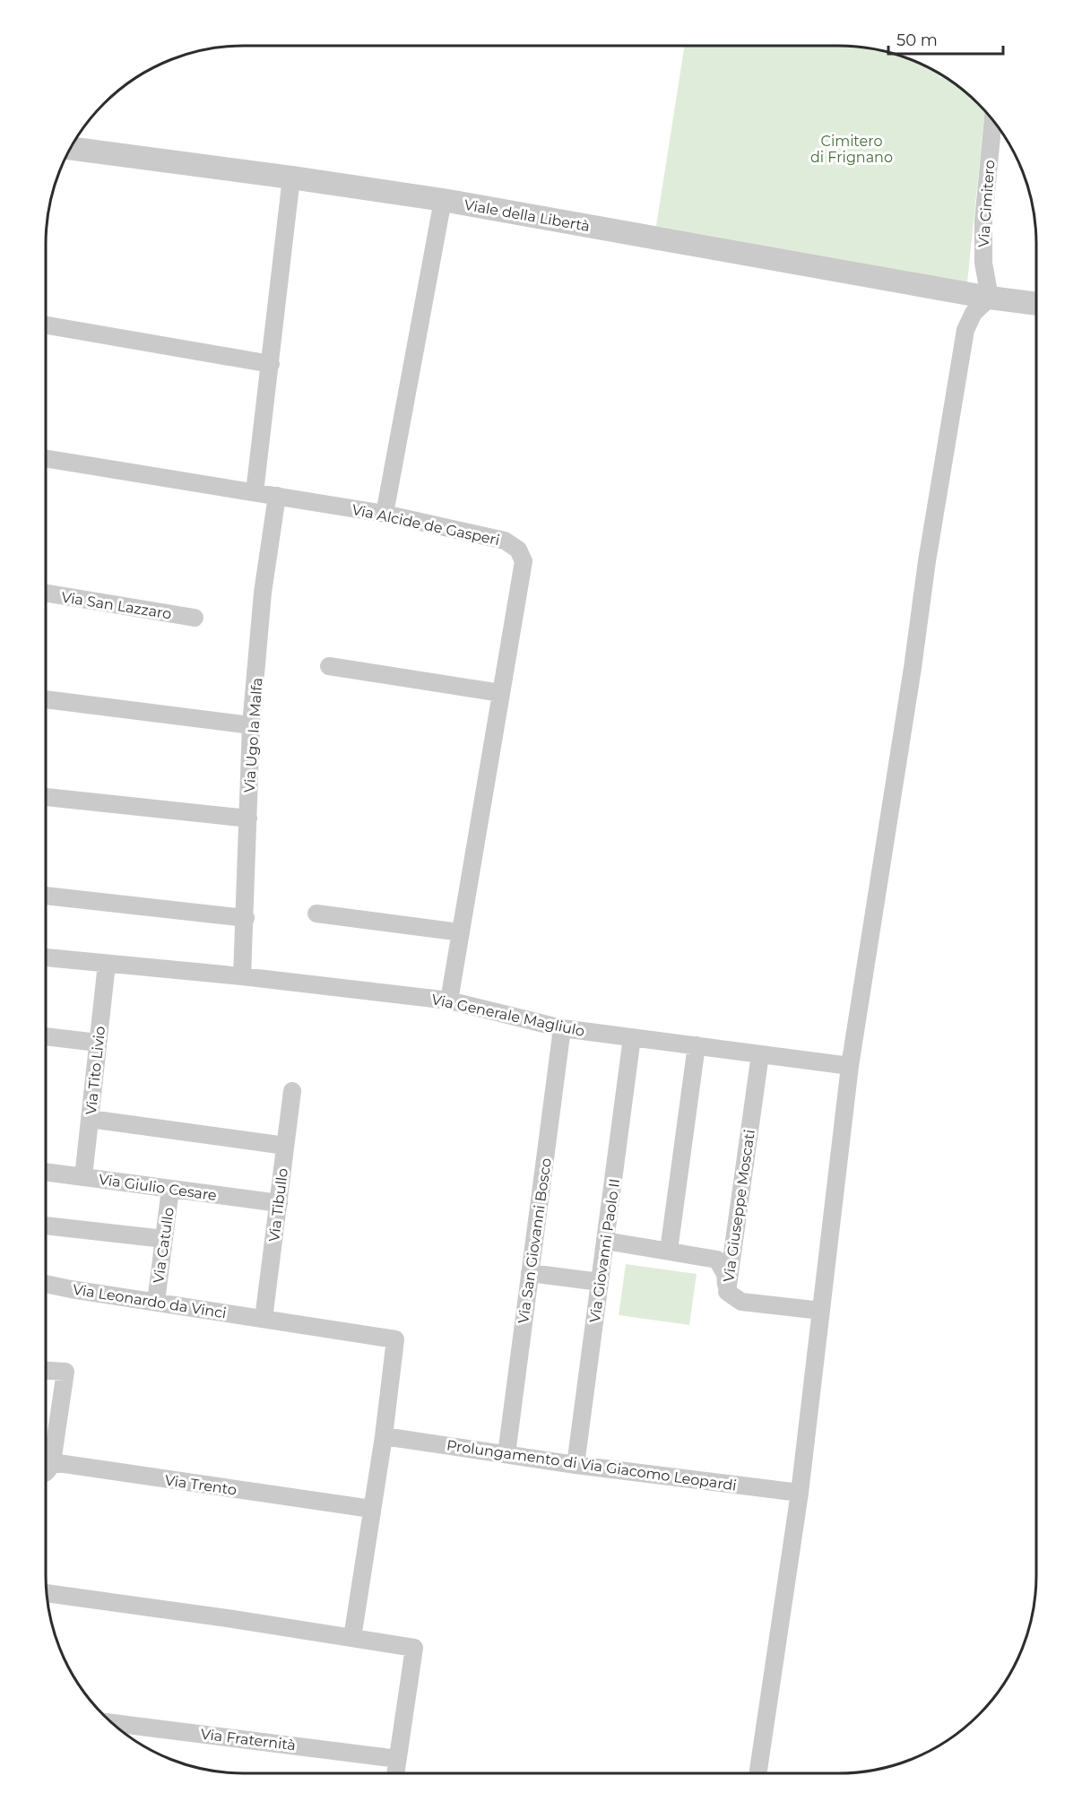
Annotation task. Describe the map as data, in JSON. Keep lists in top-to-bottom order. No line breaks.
{"streets":{"street":["Via Cimitero","Viale della Libertà","Via Alcide de Gasperi","Via San Lazzaro","Via Ugo la Malfa","Via Generale Magliulo","Via Tito Livio","Via Giulio Cesare","Via Tibullo","Via Giuseppe Moscati","Via San Giovanni Bosco","Via Catullo","Via Giovanni Paolo II","Via Leonardo da Vinci","Prolungamento di Via Giacomo Leopardi","Via Trento","Via Fraternità"]},"crossings":[["Via Cimitero","Viale della Libertà"],["Via Alcide de Gasperi","Via Ugo la Malfa"],["Via Alcide de Gasperi","Via Generale Magliulo"],["Via Ugo la Malfa","Via Generale Magliulo"],["Via Generale Magliulo","Via Tito Livio"],["Via Generale Magliulo","Via Giuseppe Moscati"],["Via Generale Magliulo","Via San Giovanni Bosco"],["Via Generale Magliulo","Via Giovanni Paolo II"],["Via Tito Livio","Via Giulio Cesare"],["Via Giulio Cesare","Via Tibullo"],["Via Giulio Cesare","Via Catullo"],["Via Tibullo","Via Leonardo da Vinci"],["Via San Giovanni Bosco","Prolungamento di Via Giacomo Leopardi"],["Via Catullo","Via Leonardo da Vinci"],["Via Giovanni Paolo II","Prolungamento di Via Giacomo Leopardi"]],"parks":["Cimitero di Frignano"],"scale_bar":"50 m"}
